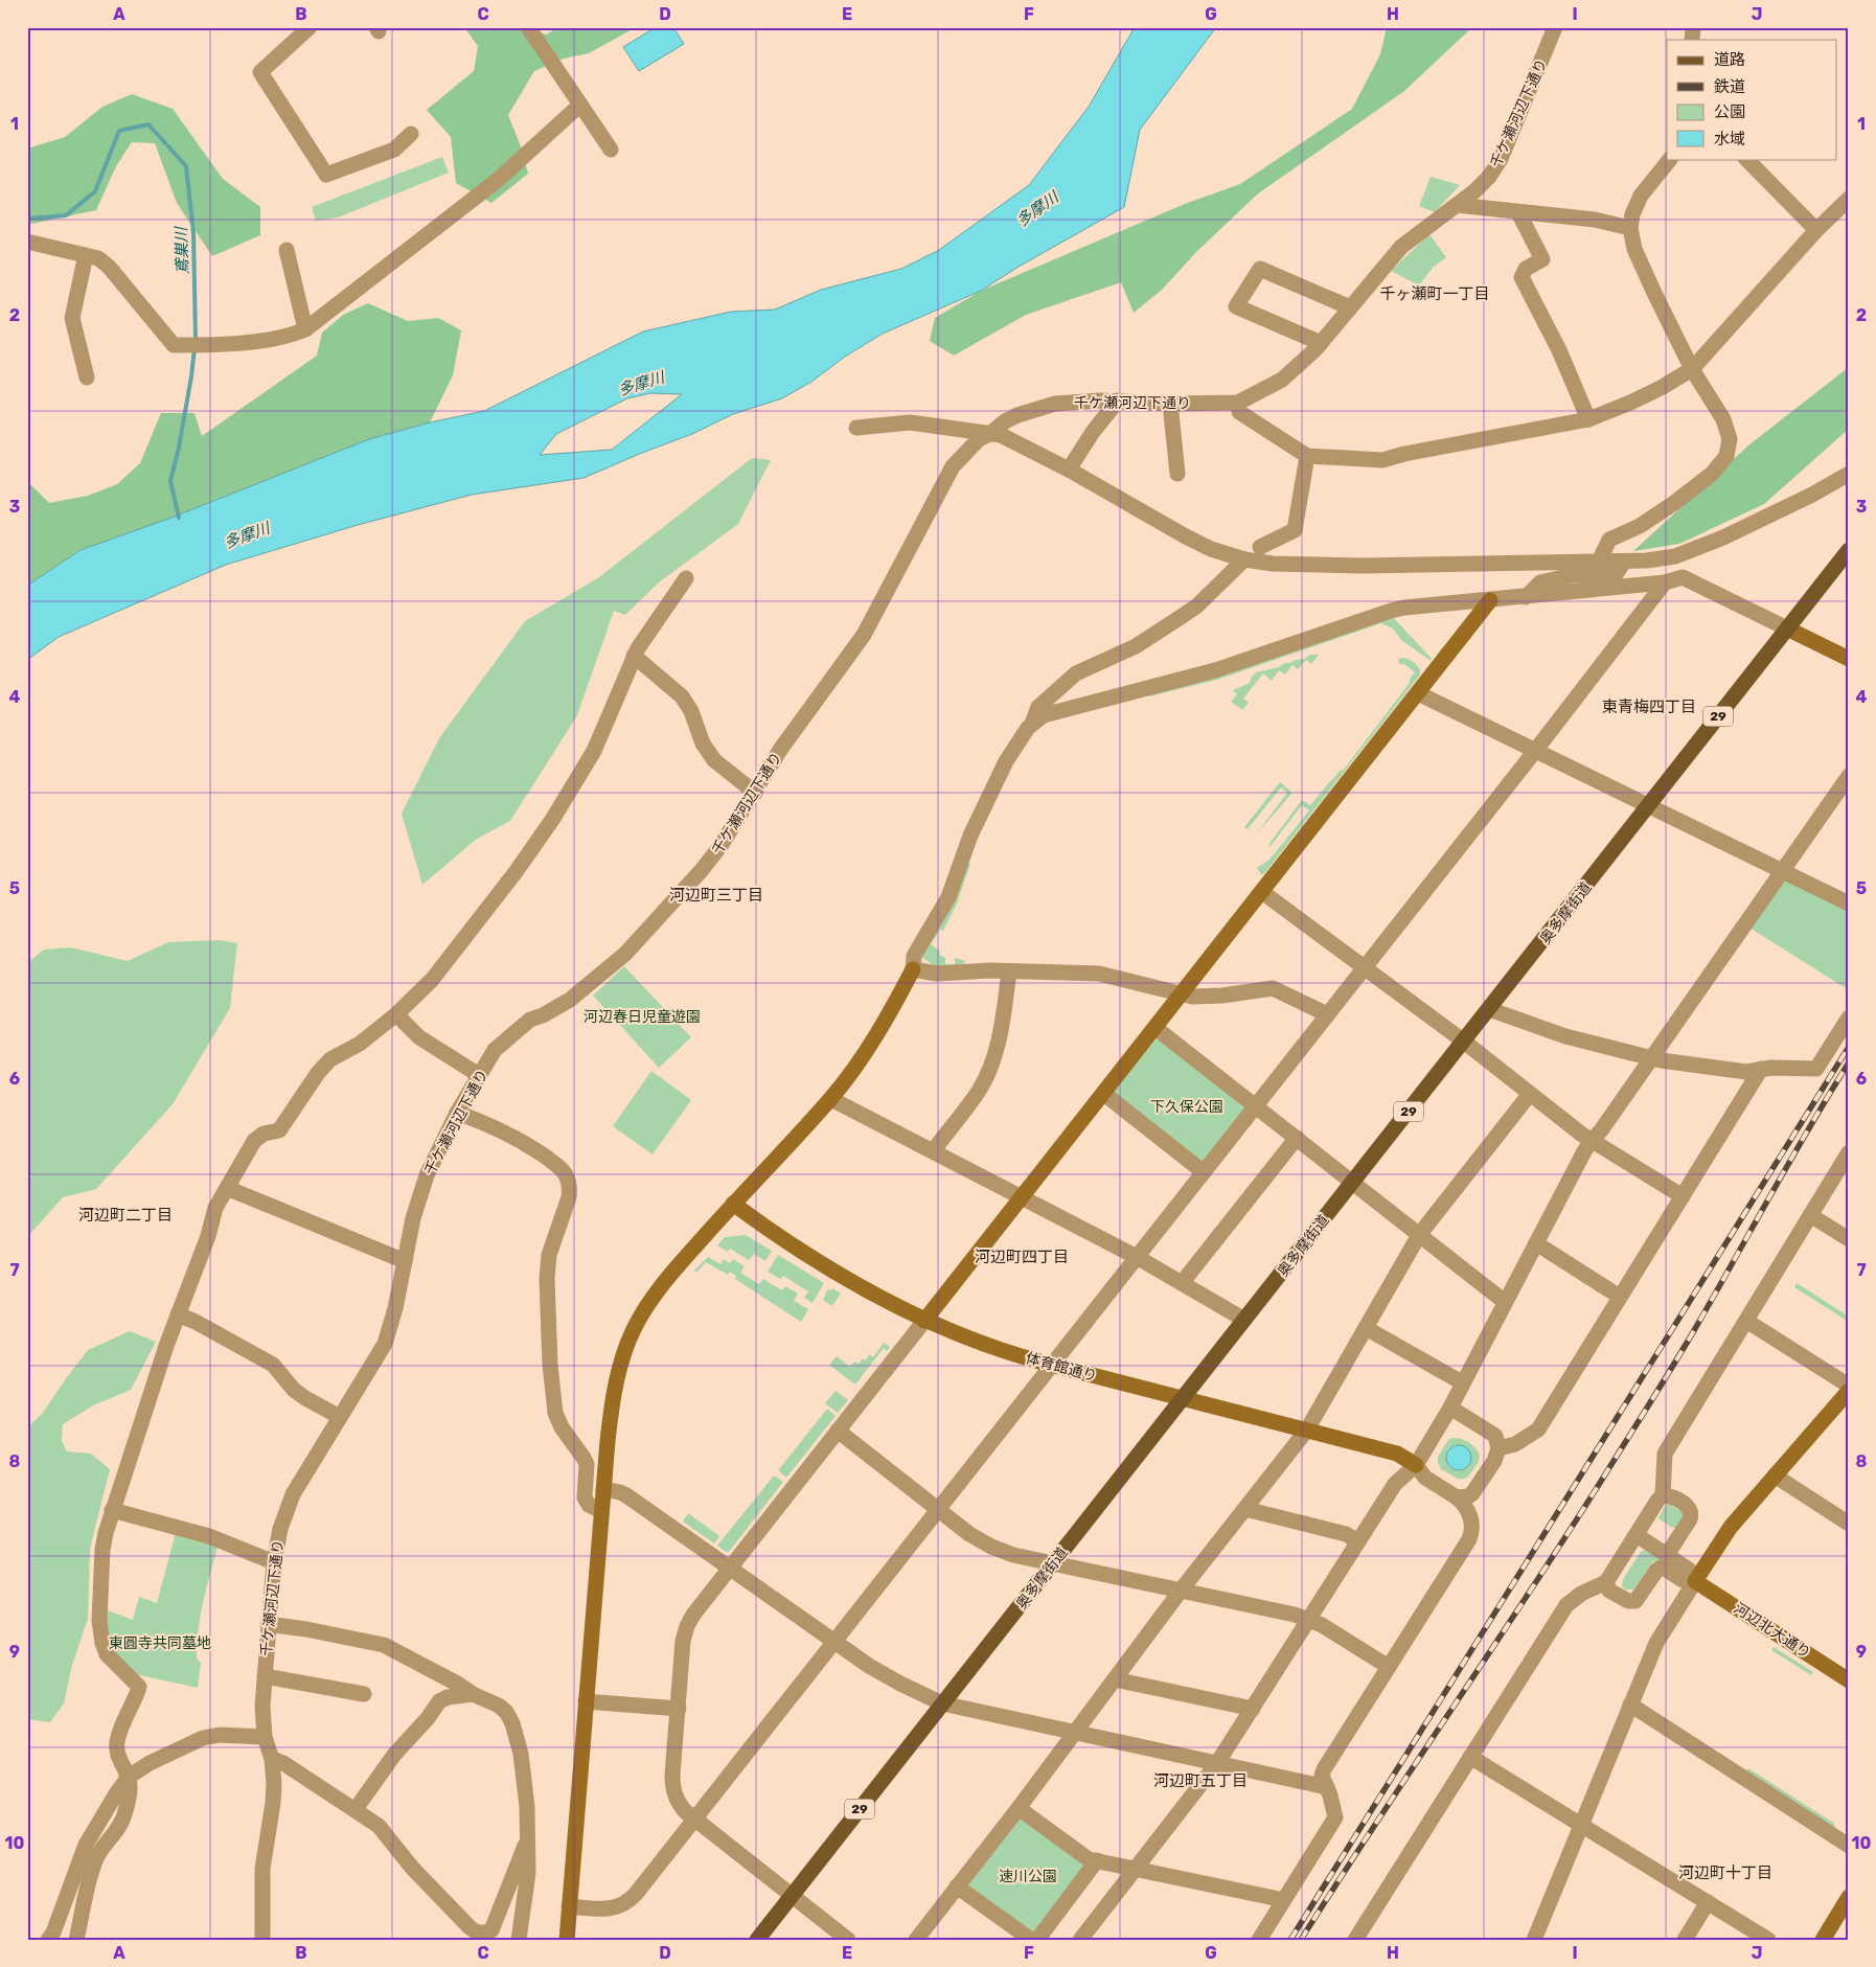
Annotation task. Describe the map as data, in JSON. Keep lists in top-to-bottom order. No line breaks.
{"streets":{"main road":["29","奥多摩街道"],"street":["千ケ瀬河辺下通り","体育館通り","河辺北大通り"]},"crossings":[["奥多摩街道","体育館通り"]],"districts":["千ヶ瀬町一丁目","東青梅四丁目","河辺町三丁目","河辺町二丁目","河辺町四丁目","河辺町五丁目","河辺町十丁目"],"water":["多摩川","鳶巣川"],"parks":["河辺春日児童遊園","下久保公園","東圓寺共同墓地","速川公園"],"legend":["道路","鉄道","公園","水域"],"grid":{"columns":["A","B","C","D","E","F","G","H","I","J"],"rows":["1","2","3","4","5","6","7","8","9","10"]}}
